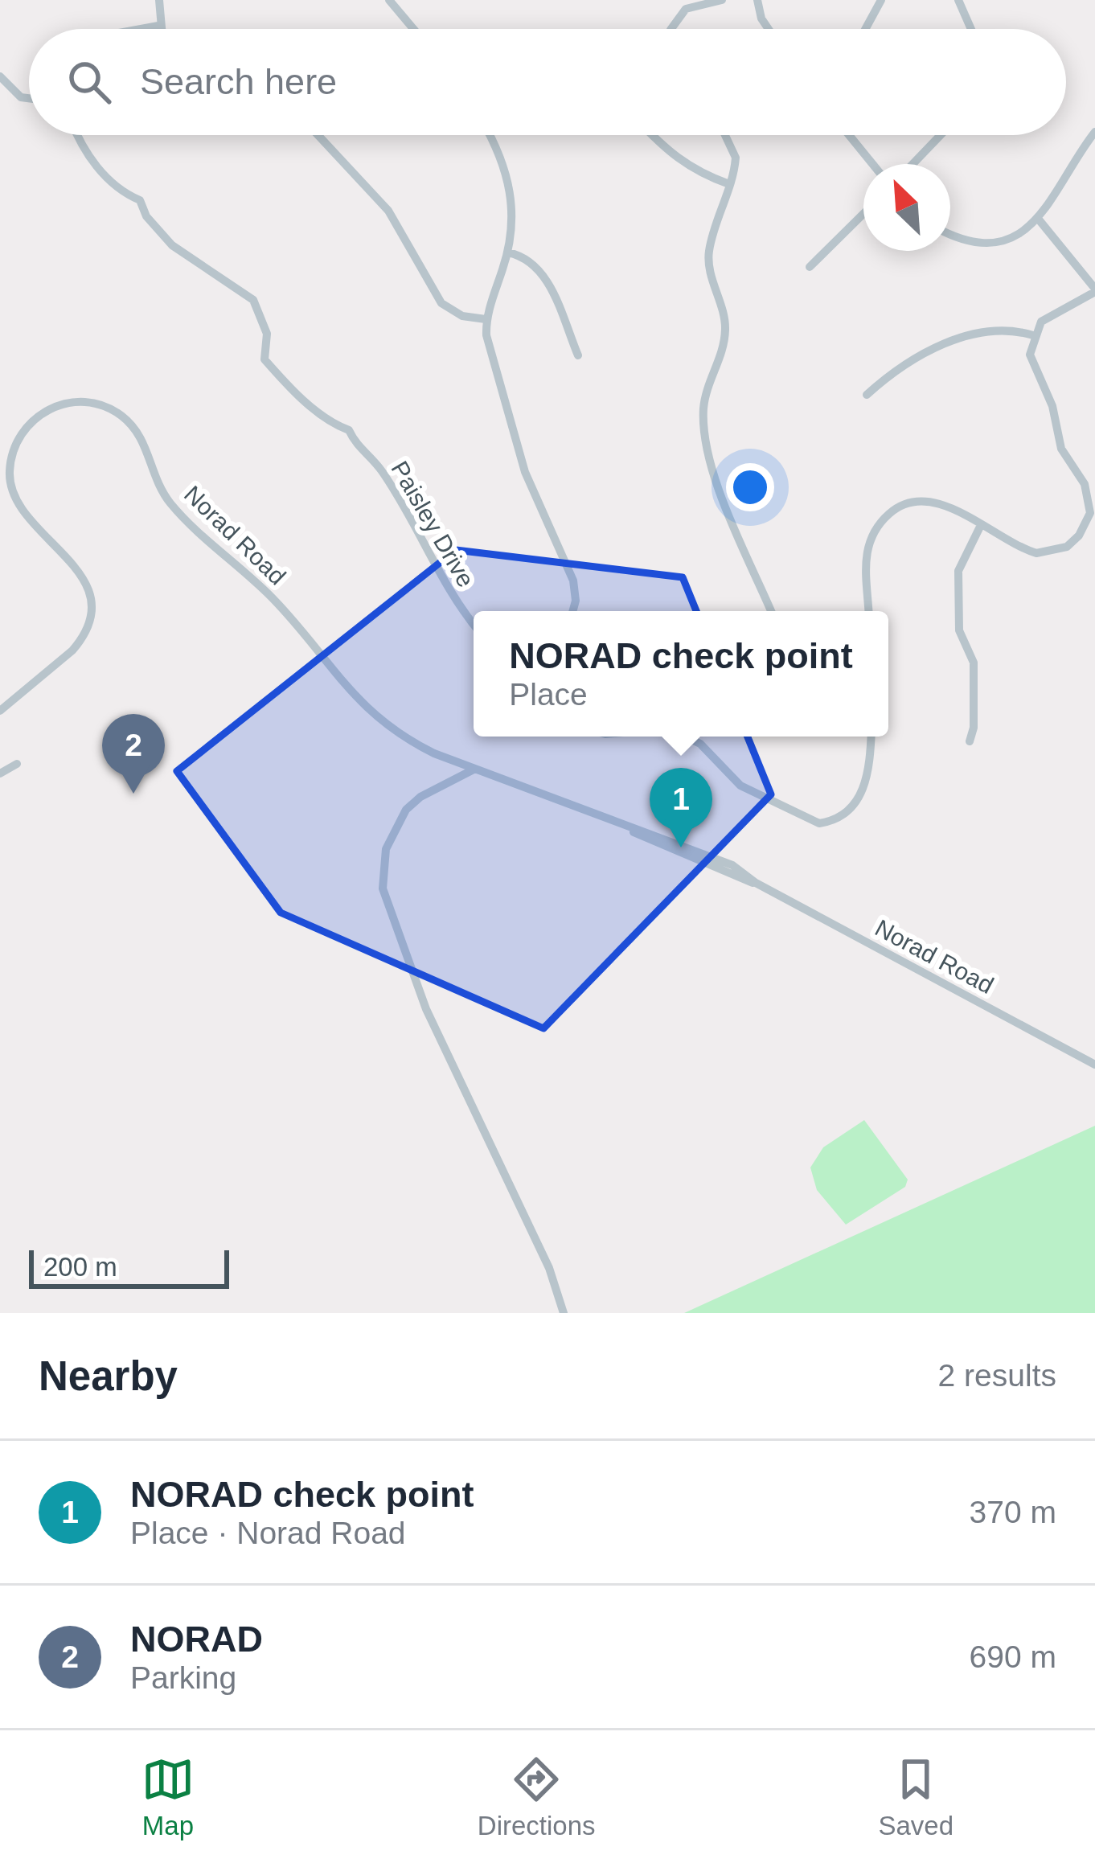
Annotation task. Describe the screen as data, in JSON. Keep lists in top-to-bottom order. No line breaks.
{"streets":{"street":["Paisley Drive","Norad Road"]},"scale_bar":"200 m","north":"top left","page":{"search":"Search here","popup":["NORAD check point","Place"],"pins":["2","1"],"scale":"200 m","heading":["Nearby","2 results"],"list":[{"mark":"1","name":"NORAD check point","note":"Place · Norad Road","value":"370 m"},{"mark":"2","name":"NORAD","note":"Parking","value":"690 m"}],"nav":["Map","Directions","Saved"]}}
